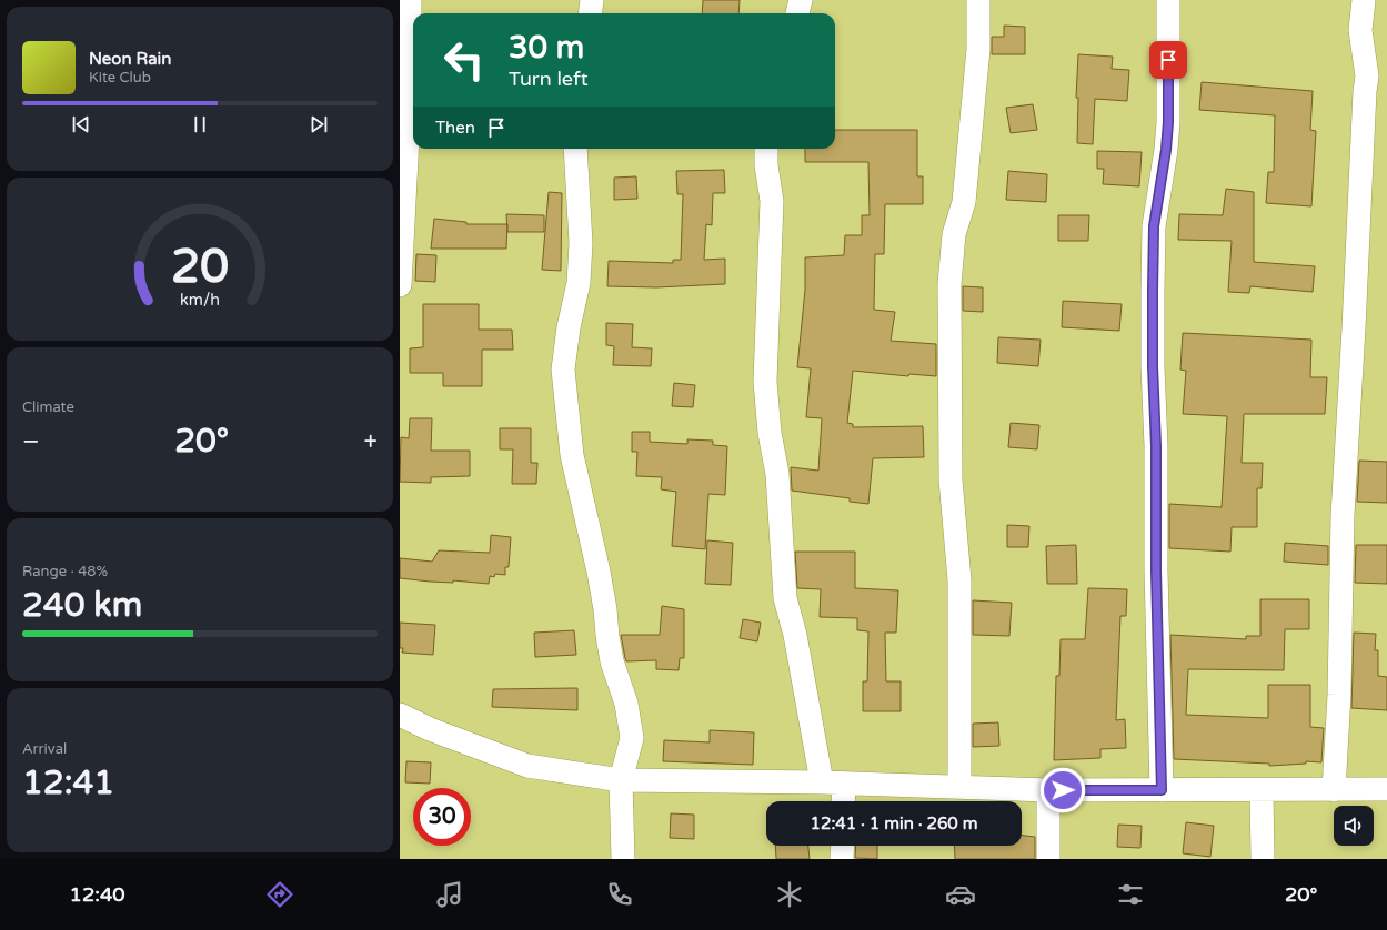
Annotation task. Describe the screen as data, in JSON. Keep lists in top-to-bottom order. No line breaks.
{"page":{"turn":["30 m","Turn left"],"song":["Neon Rain","Kite Club"],"then":"Then","tile":["Climate",["Range · 48%","240 km"],["Arrival","12:41"]],"heat":["−","20°","+"],"limit":"30","trip":"12:41 · 1 min · 260 m","tabs":["12:40","20°"],"gauge":["20","km/h"]}}
